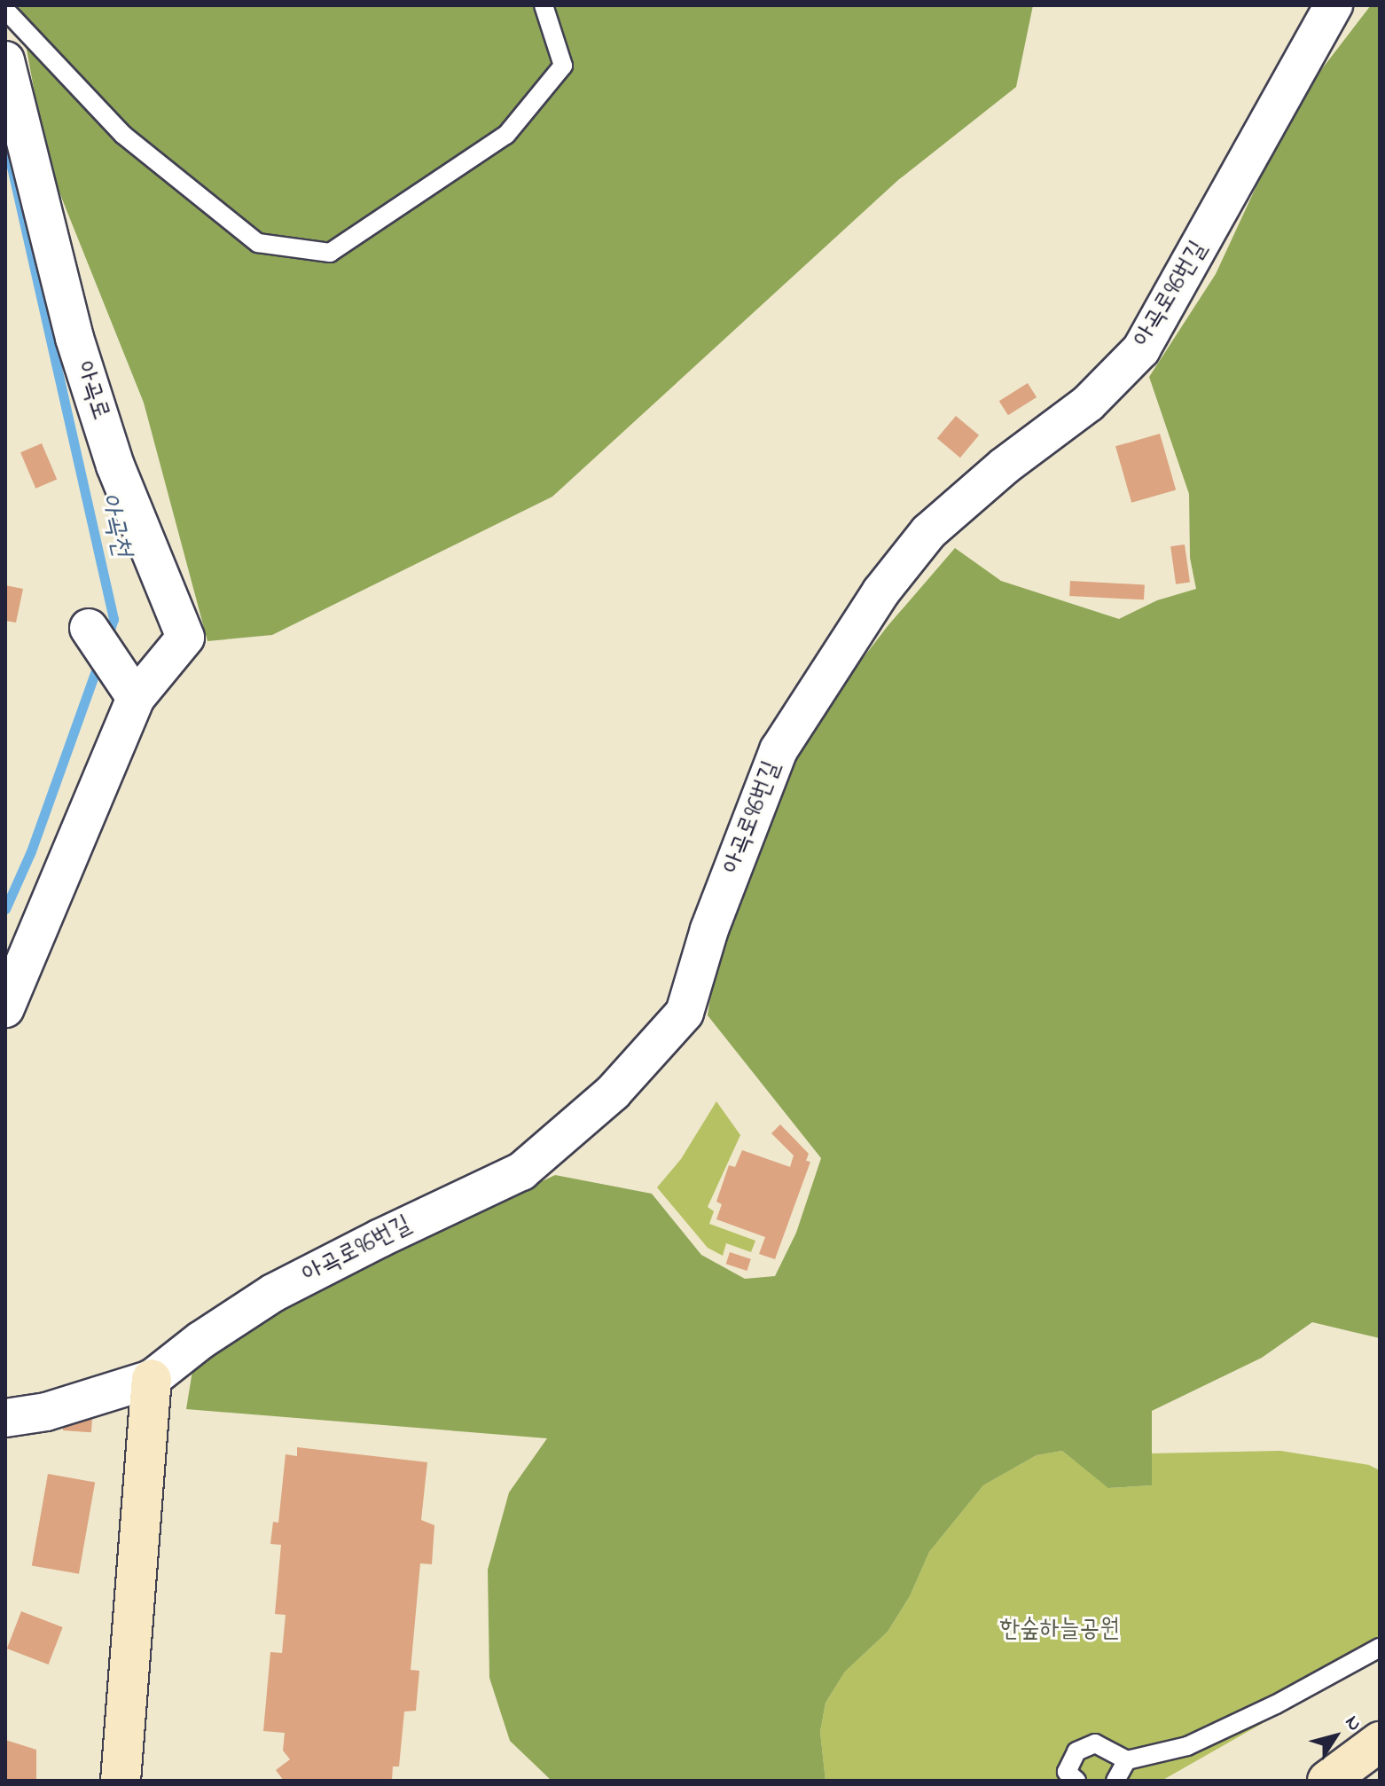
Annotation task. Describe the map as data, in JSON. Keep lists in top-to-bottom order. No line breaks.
{"streets":{"street":["아곡로96번길","아곡로"]},"water":["아곡천"],"parks":["한숲하늘공원"],"north":"top right"}
